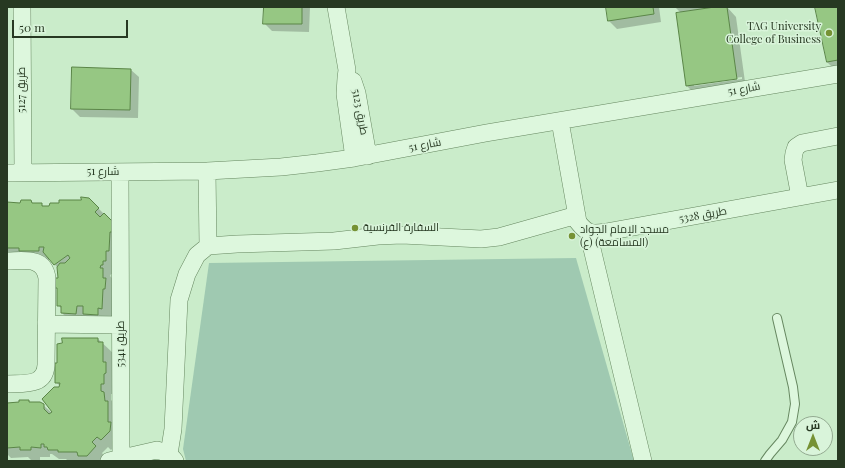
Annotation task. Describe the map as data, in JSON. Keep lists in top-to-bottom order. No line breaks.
{"streets":{"street":["شارع 51","طريق 5127","طريق 5123","طريق 5328","طريق 5341"]},"crossings":[["شارع 51","طريق 5127"],["شارع 51","طريق 5123"],["شارع 51","طريق 5341"]],"places":["TAG University College of Business","السفارة الفرنسية","مسجد الإمام الجواد (ع) (المسامعة)"],"scale_bar":"50 m","north":"top"}
